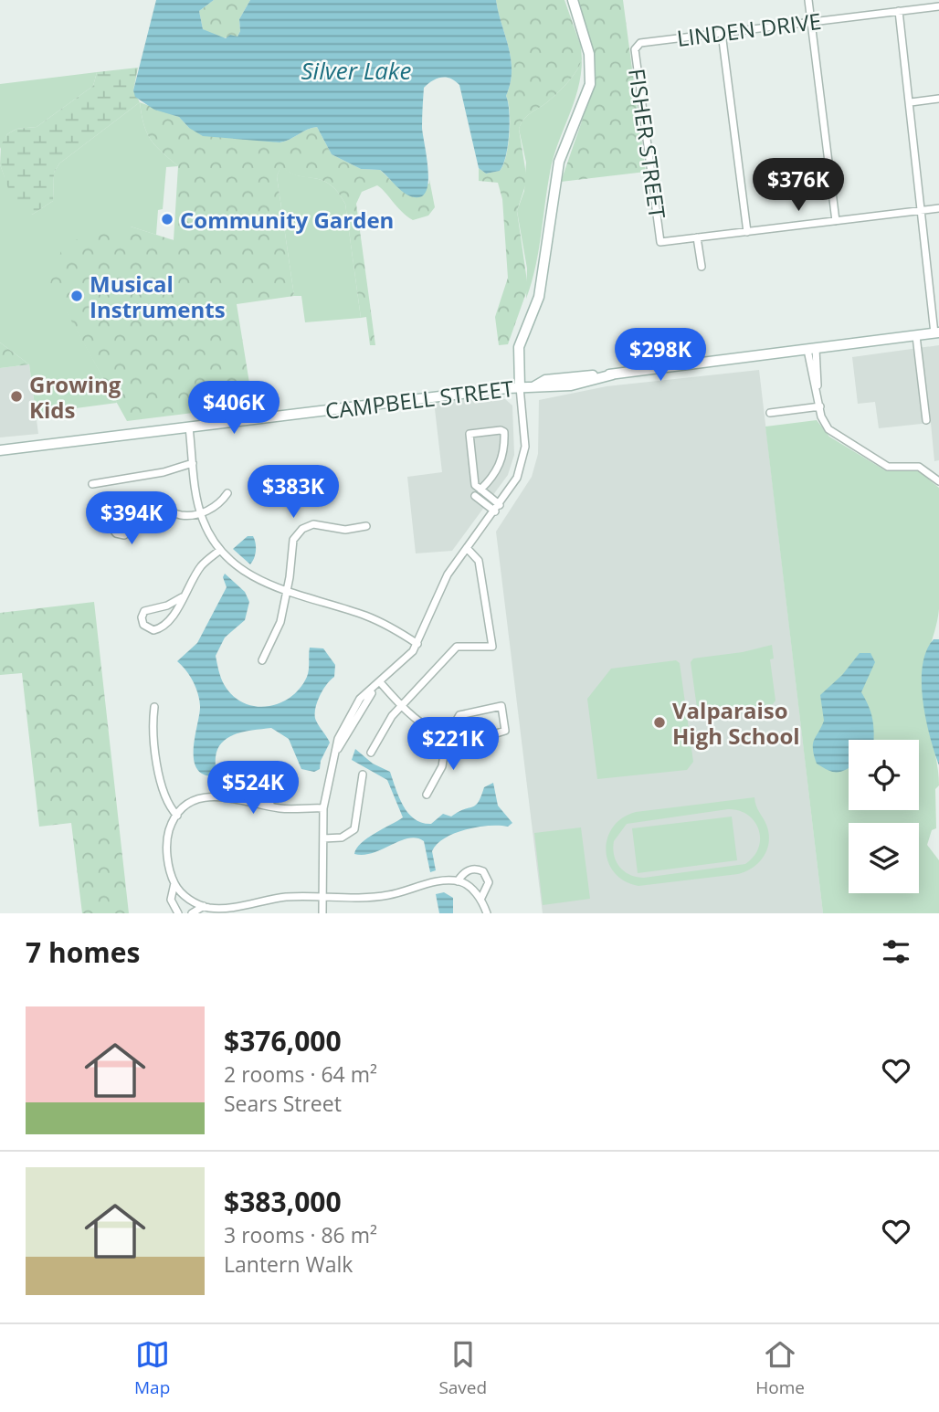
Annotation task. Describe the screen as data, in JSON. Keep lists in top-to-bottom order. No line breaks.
{"streets":{"main road":["CAMPBELL STREET"],"street":["LINDEN DRIVE","FISHER STREET"]},"crossings":[["LINDEN DRIVE","FISHER STREET"]],"water":["Silver Lake"],"places":["Community Garden","Musical Instruments","Growing Kids","Valparaiso High School"],"page":{"price":["$376K","$298K","$406K","$383K","$394K","$221K","$524K"],"heading":"7 homes","list":[{"name":"$376,000","note":"2 rooms · 64 m² · Sears Street"},{"name":"$383,000","note":"3 rooms · 86 m² · Lantern Walk"}],"tabs":["Map","Saved","Home"]}}
